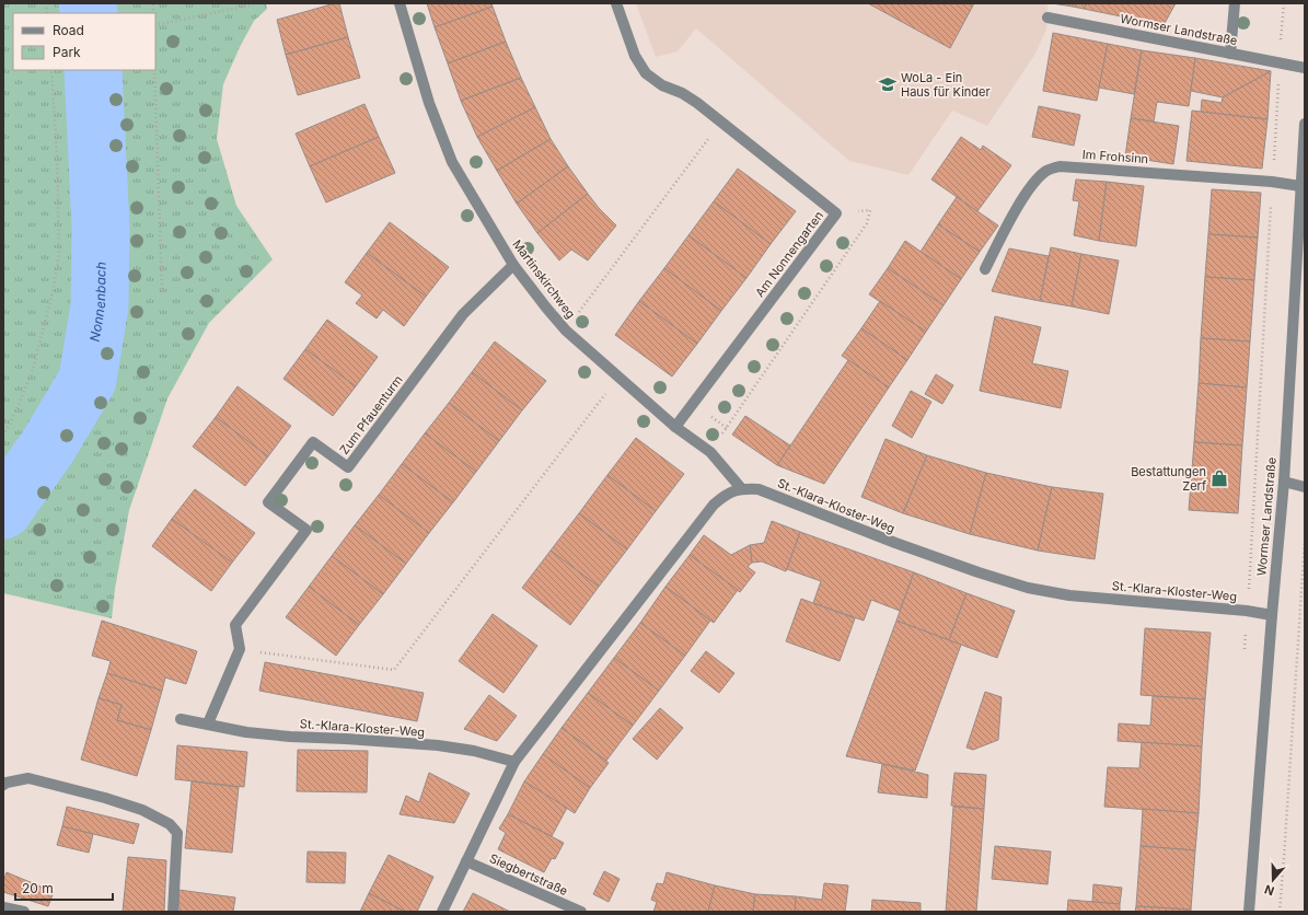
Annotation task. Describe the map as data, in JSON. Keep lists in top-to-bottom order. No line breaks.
{"streets":{"street":["Wormser Landstraße","Im Frohsinn","Am Nonnengarten","Martinskirchweg","Zum Pfauenturm","St.-Klara-Kloster-Weg","Siegbertstraße"]},"crossings":[["Wormser Landstraße","Im Frohsinn"],["Wormser Landstraße","St.-Klara-Kloster-Weg"],["Am Nonnengarten","Martinskirchweg"],["Martinskirchweg","Zum Pfauenturm"],["Martinskirchweg","St.-Klara-Kloster-Weg"]],"water":["Nonnenbach"],"places":{"school or university":["WoLa - Ein Haus für Kinder"],"shop":["Bestattungen Zerf"]},"legend":["Road","Park"],"scale_bar":"20 m","north":"bottom"}
